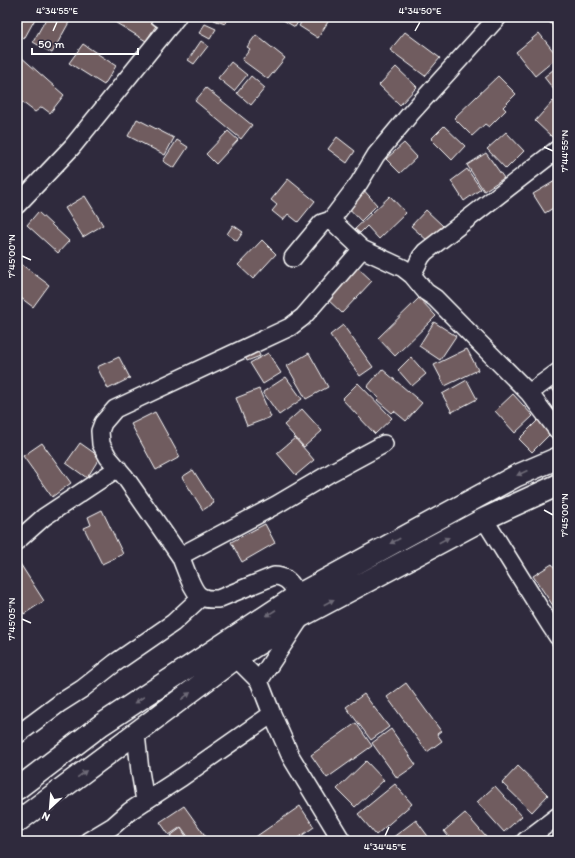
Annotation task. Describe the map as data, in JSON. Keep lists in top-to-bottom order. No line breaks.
{"scale_bar":"50 m","north":"bottom left","coordinates":["4°34'55\"E","4°34'50\"E","7°44'55\"N","7°45'00\"N","7°45'05\"N","4°34'45\"E"]}
